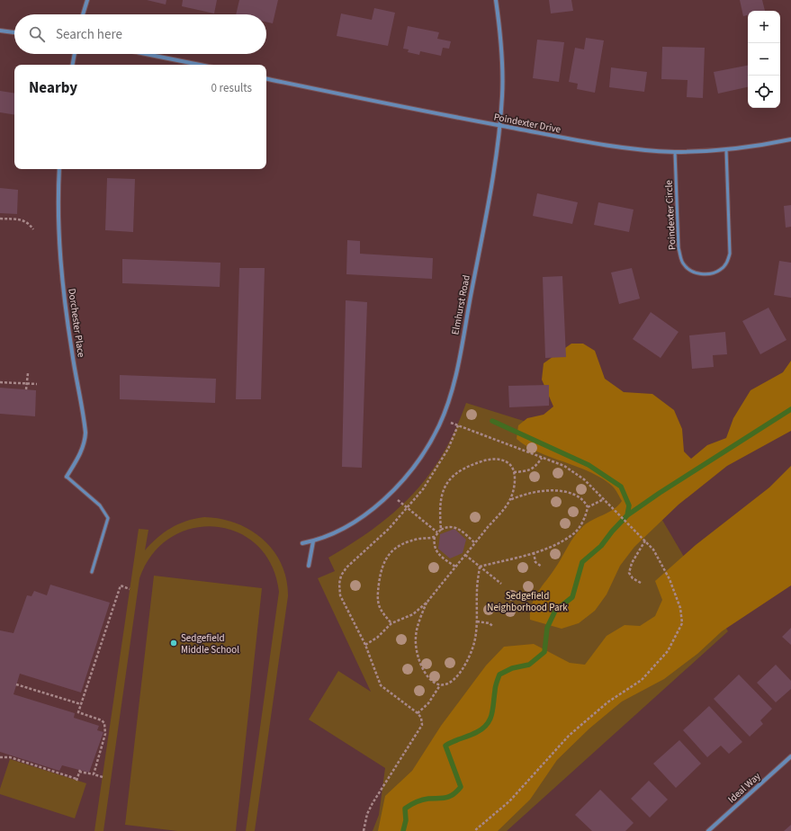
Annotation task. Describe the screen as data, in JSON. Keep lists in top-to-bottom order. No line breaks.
{"streets":{"street":["Poindexter Drive","Elmhurst Road","Dorchester Place","Ideal Way"],"lane":["Poindexter Circle"]},"crossings":[["Poindexter Drive","Poindexter Circle"],["Poindexter Drive","Elmhurst Road"]],"parks":["Sedgefield Neighborhood Park"],"places":["Sedgefield Middle School"],"page":{"map_buttons":["+","−"],"search":"Search here","heading":["Nearby","0 results"]}}
